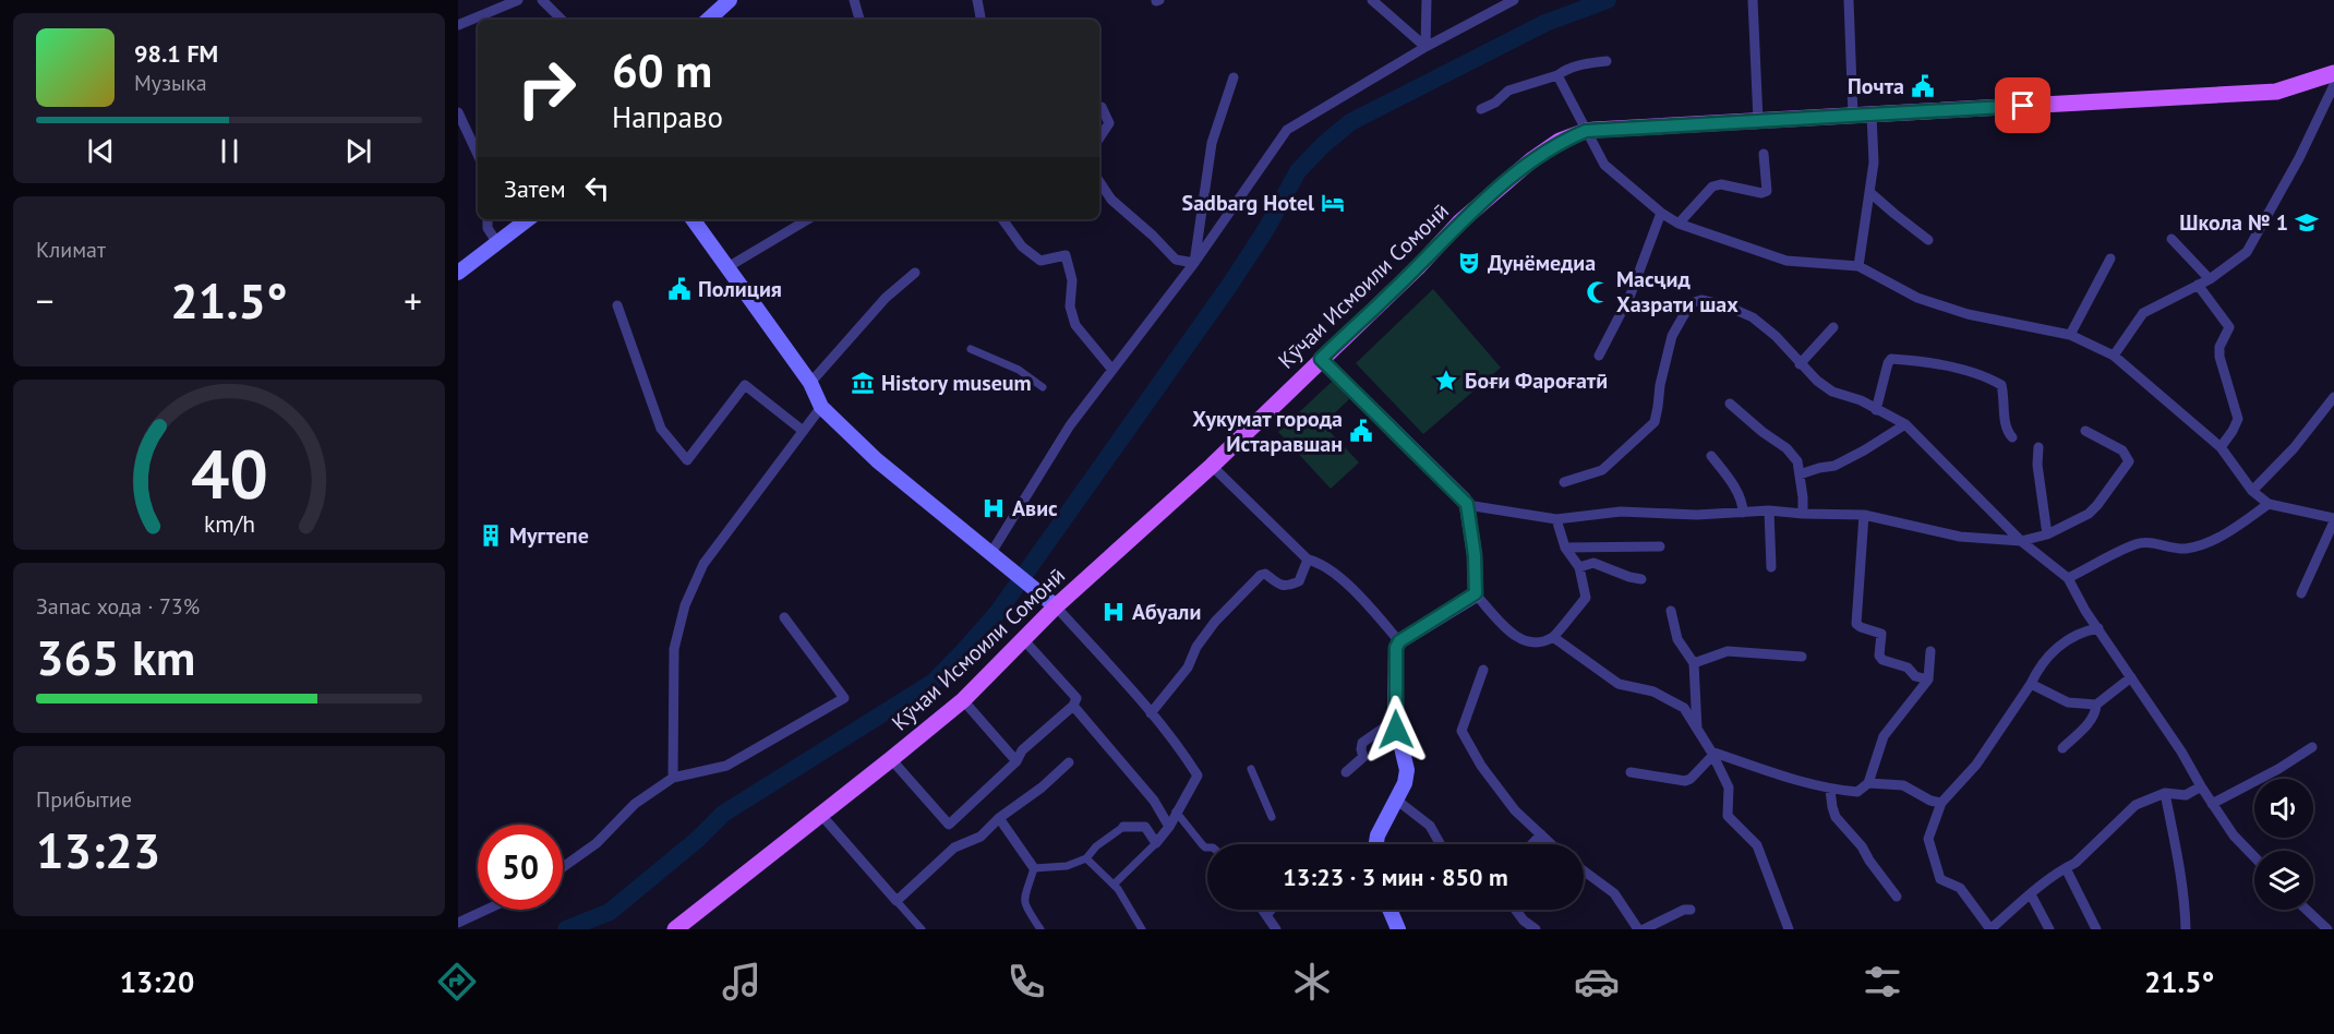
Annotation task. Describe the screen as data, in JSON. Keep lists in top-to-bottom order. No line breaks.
{"streets":{"main road":["Кӯчаи Исмоили Сомонӣ"]},"places":{"public building":["Почта","Полиция","Хукумат города Истаравшан"],"hotel":["Sadbarg Hotel"],"school or university":["Школа № 1"],"theatre":["Дунёмедиа"],"mosque":["Масҷид Хазрати шах"],"place":["Боғи Фароғатӣ"],"museum":["History museum"],"hospital":["Авис","Абуали"],"building":["Мугтепе"]},"page":{"turn":["60 m","Направо"],"song":["98.1 FM","Музыка"],"then":"Затем","tile":["Климат",["Запас хода · 73%","365 km"],["Прибытие","13:23"]],"heat":["−","21.5°","+"],"limit":"50","trip":"13:23 · 3 мин · 850 m","tabs":["13:20","21.5°"],"gauge":["40","km/h"]}}
